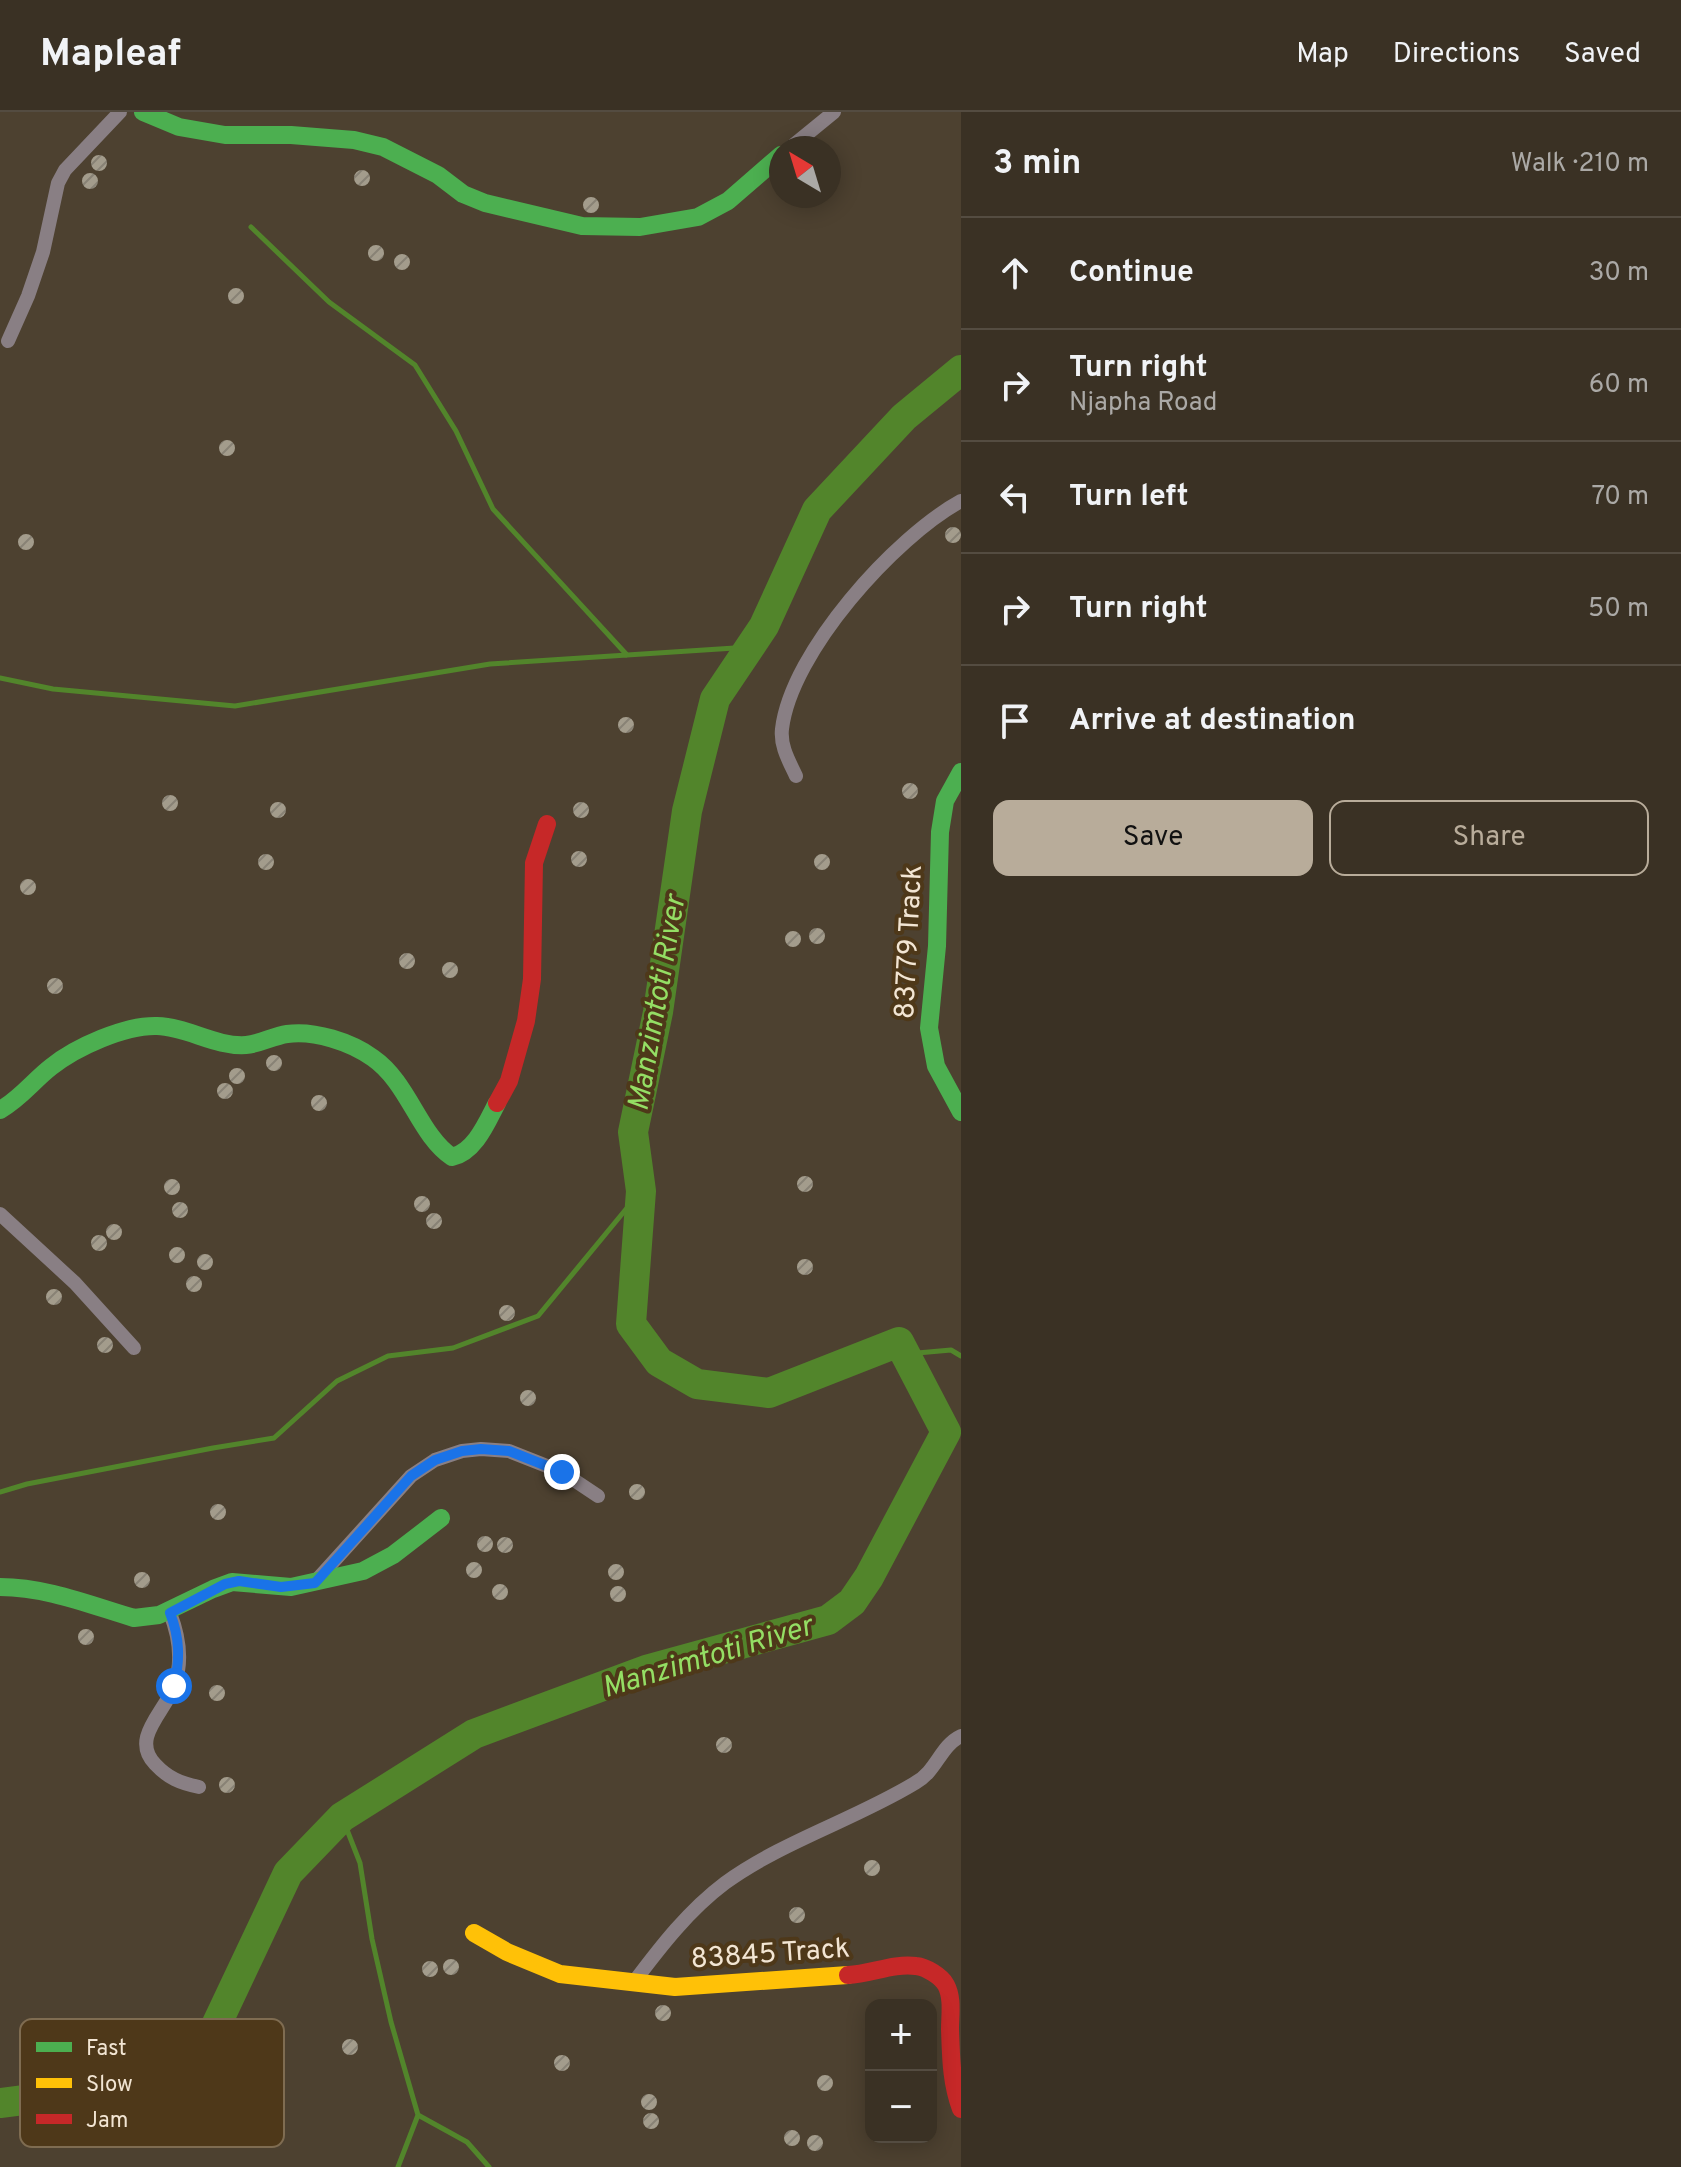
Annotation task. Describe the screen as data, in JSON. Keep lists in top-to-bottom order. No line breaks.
{"streets":{"street":["83779 Track","83845 Track"]},"water":["Manzimtoti River"],"legend":["Fast","Slow","Jam"],"north":"top left","page":{"header":"Mapleaf","nav":["Map","Directions","Saved"],"heading":["3 min","Walk · 210 m"],"list":[["Continue","30 m"],["Turn right","Njapha Road","60 m"],["Turn left","70 m"],["Turn right","50 m"],"Arrive at destination"],"buttons":["Save","Share"],"map_buttons":["+","−"]}}
